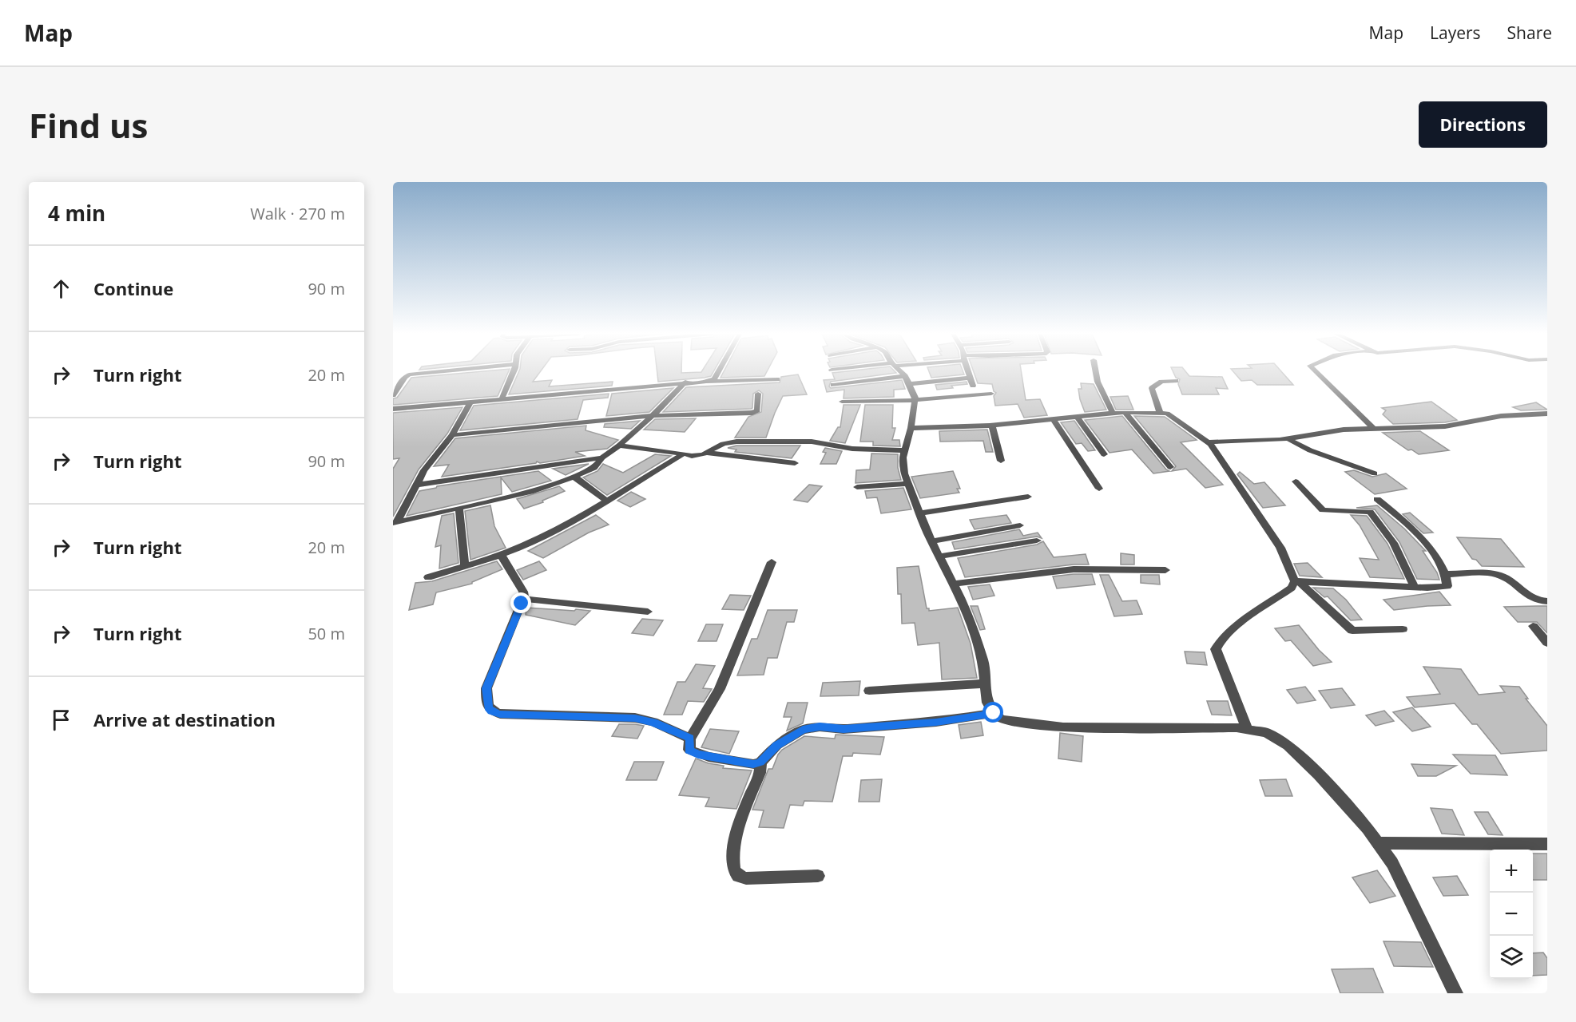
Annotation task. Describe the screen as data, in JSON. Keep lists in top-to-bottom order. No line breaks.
{"page":{"header":"Map","nav":["Map","Layers","Share"],"buttons":"Directions","title":"Find us","heading":["4 min","Walk · 270 m"],"list":[["Continue","90 m"],["Turn right","20 m"],["Turn right","90 m"],["Turn right","20 m"],["Turn right","50 m"],"Arrive at destination"],"map_buttons":["+","−"]}}
